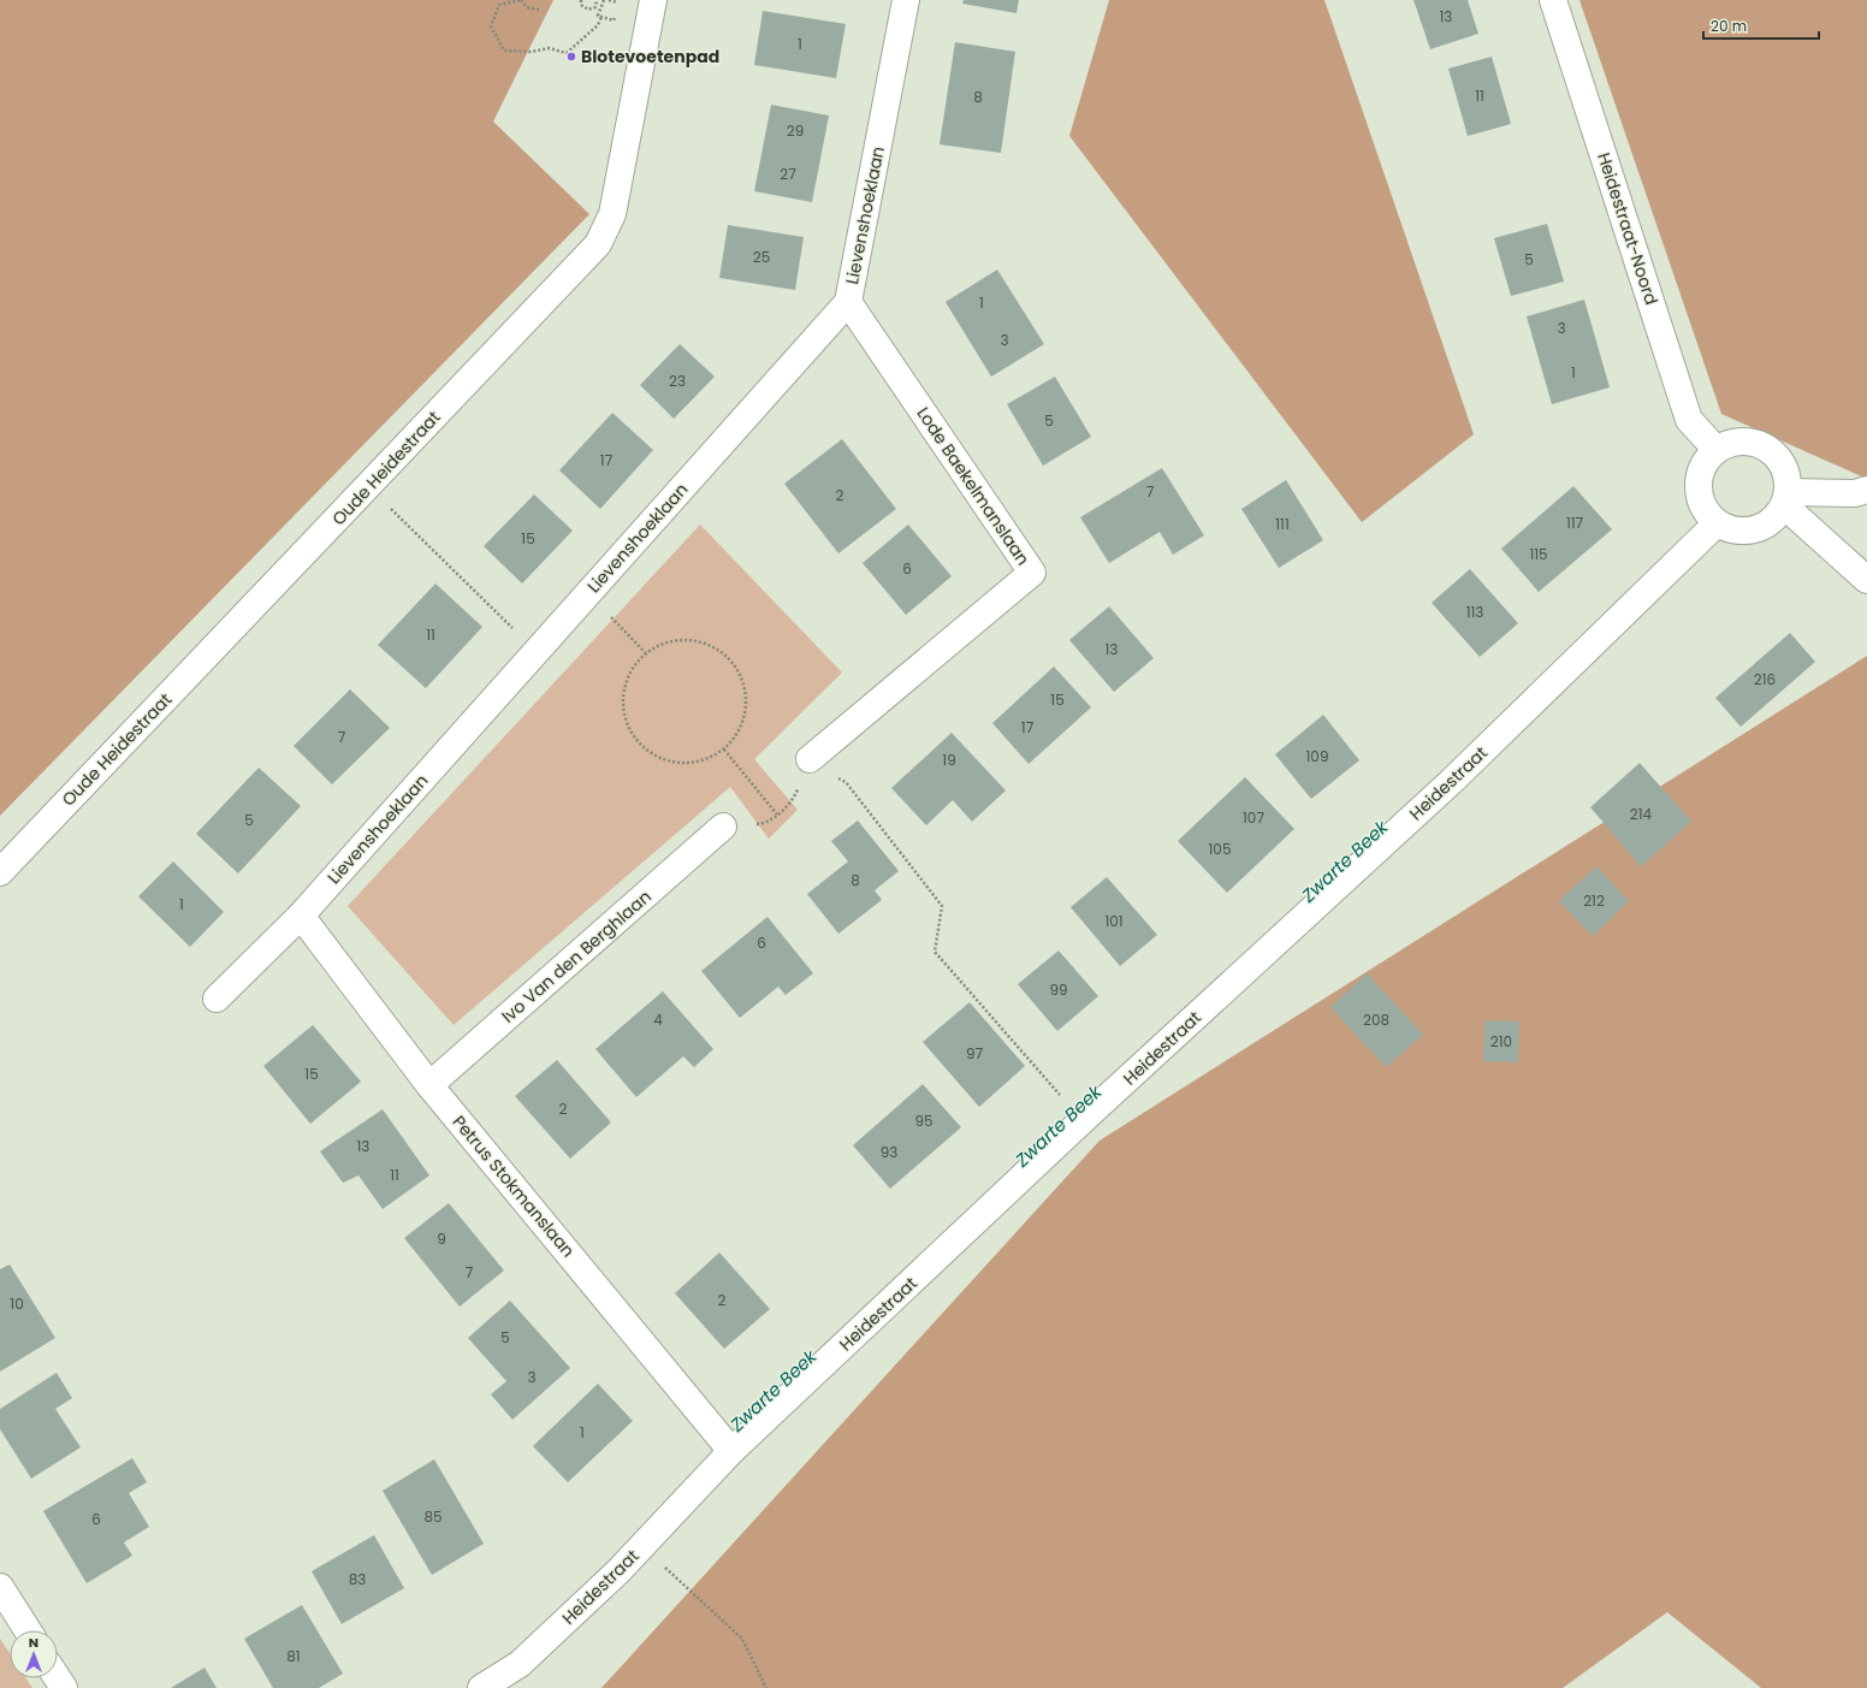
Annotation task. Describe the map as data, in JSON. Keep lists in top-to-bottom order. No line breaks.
{"streets":{"street":["Lievenshoeklaan","Heidestraat-Noord","Oude Heidestraat","Lode Baekelmanslaan","Heidestraat","Ivo Van den Berghlaan","Petrus Stokmanslaan"]},"crossings":[["Lievenshoeklaan","Lode Baekelmanslaan"],["Lievenshoeklaan","Petrus Stokmanslaan"],["Heidestraat-Noord","Heidestraat"],["Heidestraat","Petrus Stokmanslaan"],["Ivo Van den Berghlaan","Petrus Stokmanslaan"]],"water":["Zwarte Beek"],"places":["Blotevoetenpad"],"house_numbers":["13","1","11","8","29","27","25","5","1","3","3","1","23","5","17","7","2","117","111","15","115","6","113","11","13","216","15","17","7","109","19","214","107","5","105","8","212","1","101","6","99","4","208","210","97","15","2","95","13","93","11","9","7","2","10","5","3","1","85","6","83","81"],"scale_bar":"20 m","north":"top"}
